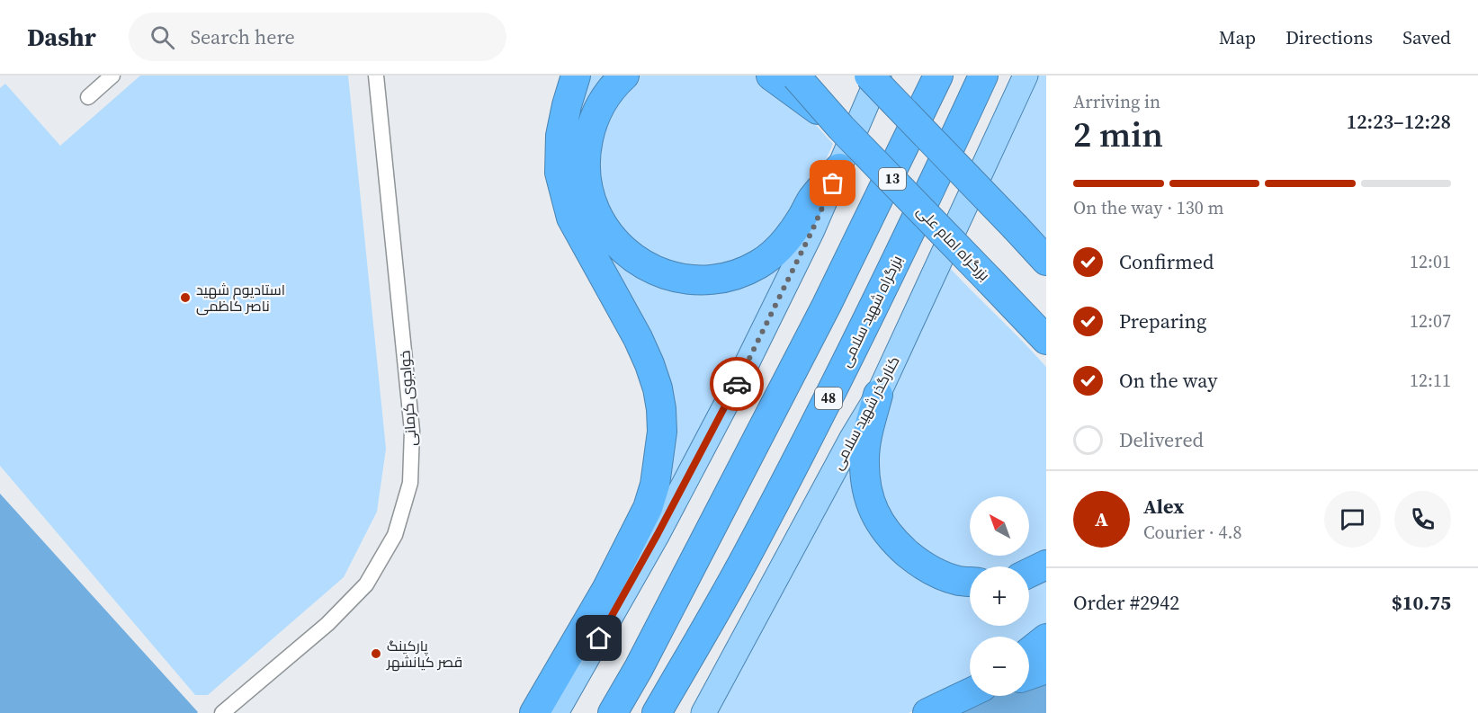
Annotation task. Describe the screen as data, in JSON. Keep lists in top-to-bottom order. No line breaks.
{"streets":{"highway":["13","بزرگراه امام علی","بزرگراه شهید سلامی","48"],"main road":["کنارگذر شهید سلامی"],"street":["خواجوی کرمانی"]},"places":["استادیوم شهید ناصر کاظمی","پارکینگ قصر کیانشهر"],"north":"top left","page":{"header":"Dashr","search":"Search here","nav":["Map","Directions","Saved"],"heading":["2 min","Arriving in","12:23–12:28"],"panel":["Alex","Courier · 4.8","Order #2942","$10.75"],"bar":"On the way · 130 m","list":[["Confirmed","12:01"],["Preparing","12:07"],["On the way","12:11"],"Delivered"],"round":"A","map_buttons":["+","−"]}}
